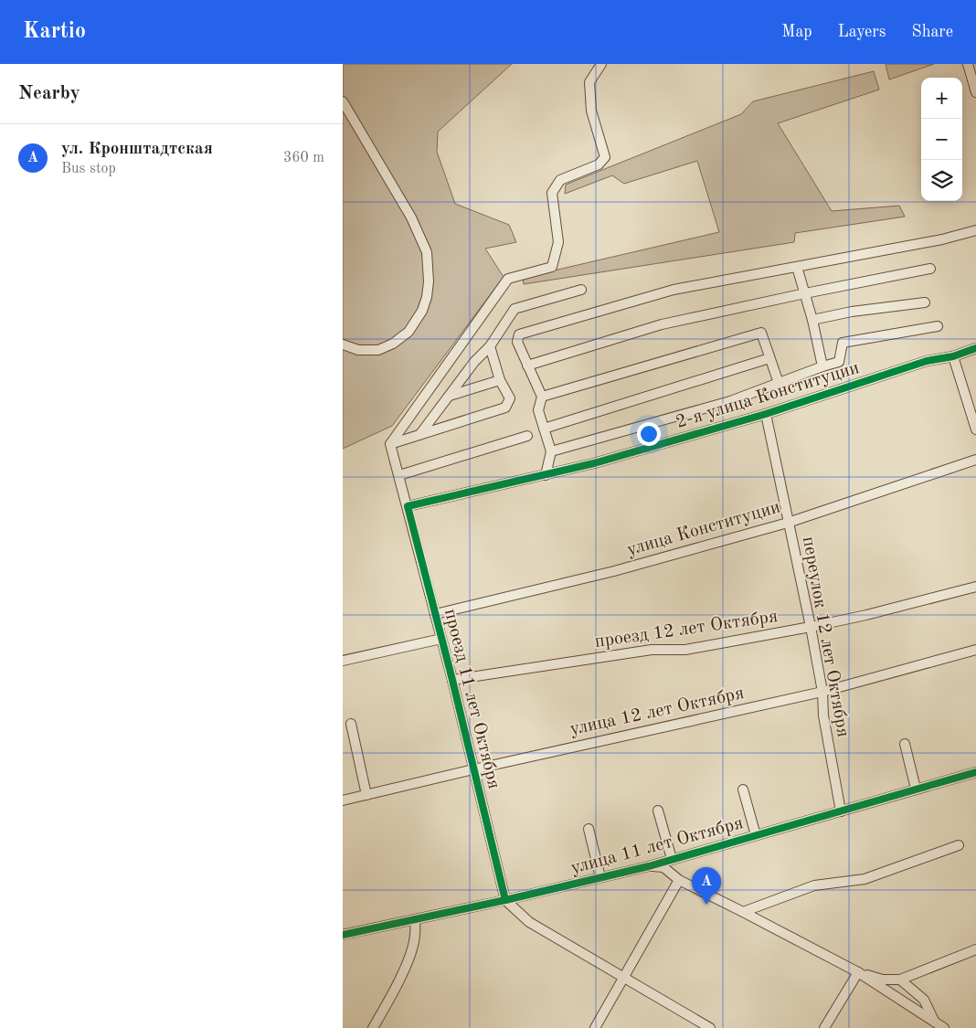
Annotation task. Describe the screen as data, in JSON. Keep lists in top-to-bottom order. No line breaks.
{"streets":{"street":["2-я улица Конституции","улица Конституции","проезд 12 лет Октября","переулок 12 лет Октября","проезд 11 лет Октября","улица 12 лет Октября","улица 11 лет Октября"]},"crossings":[["2-я улица Конституции","переулок 12 лет Октября"],["2-я улица Конституции","проезд 11 лет Октября"],["улица Конституции","переулок 12 лет Октября"],["улица Конституции","проезд 11 лет Октября"],["проезд 12 лет Октября","переулок 12 лет Октября"],["проезд 12 лет Октября","проезд 11 лет Октября"],["переулок 12 лет Октября","улица 12 лет Октября"],["переулок 12 лет Октября","улица 11 лет Октября"],["проезд 11 лет Октября","улица 12 лет Октября"],["проезд 11 лет Октября","улица 11 лет Октября"]],"page":{"header":"Kartio","nav":["Map","Layers","Share"],"heading":"Nearby","map_buttons":["+","−"],"list":[{"mark":"A","name":"ул. Кронштадтская","note":"Bus stop","value":"360 m"}],"pins":"A"}}
